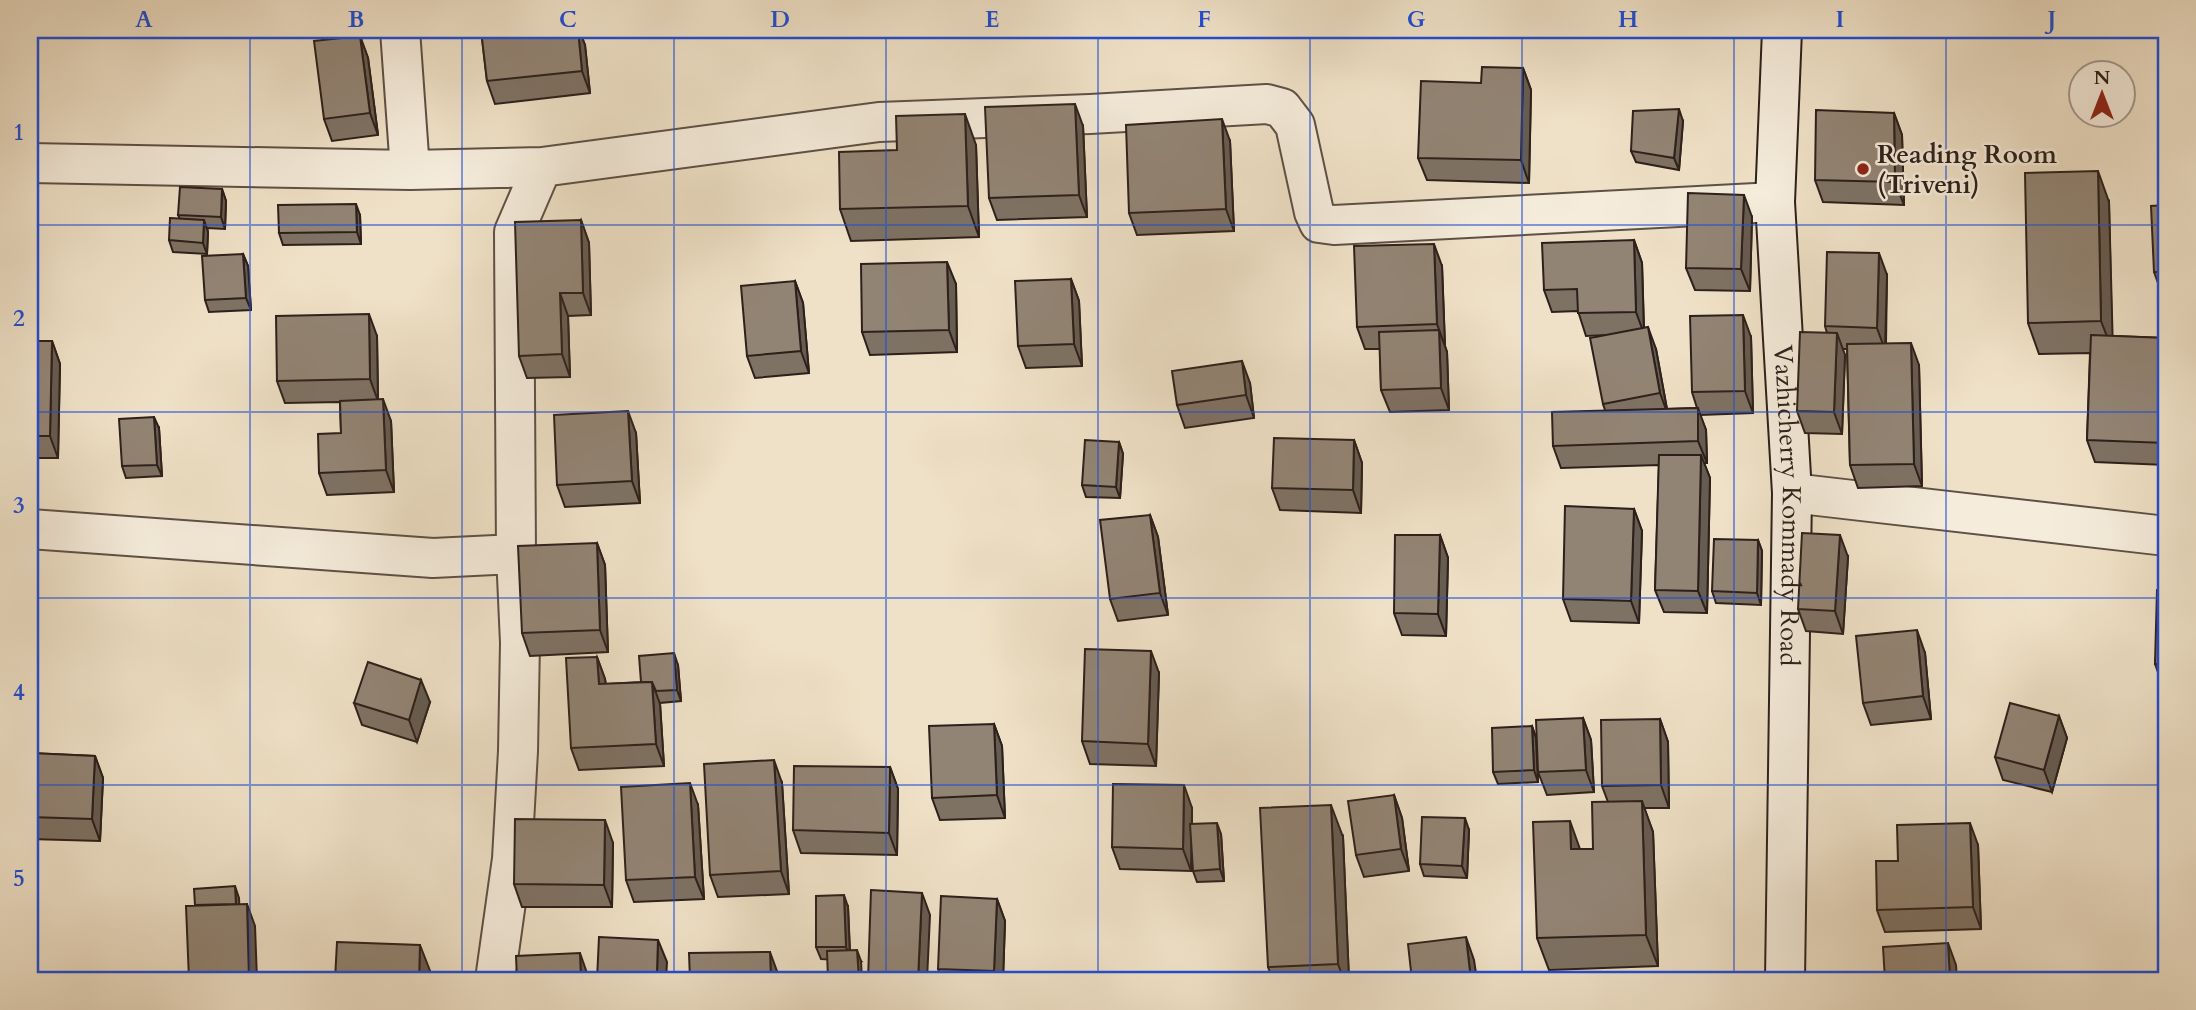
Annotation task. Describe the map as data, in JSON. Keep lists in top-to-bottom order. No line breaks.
{"streets":{"street":["Vazhicherry Kommady Road"]},"places":["Reading Room (Triveni)"],"north":"top","grid":{"columns":["A","B","C","D","E","F","G","H","I","J"],"rows":["1","2","3","4","5"]}}
